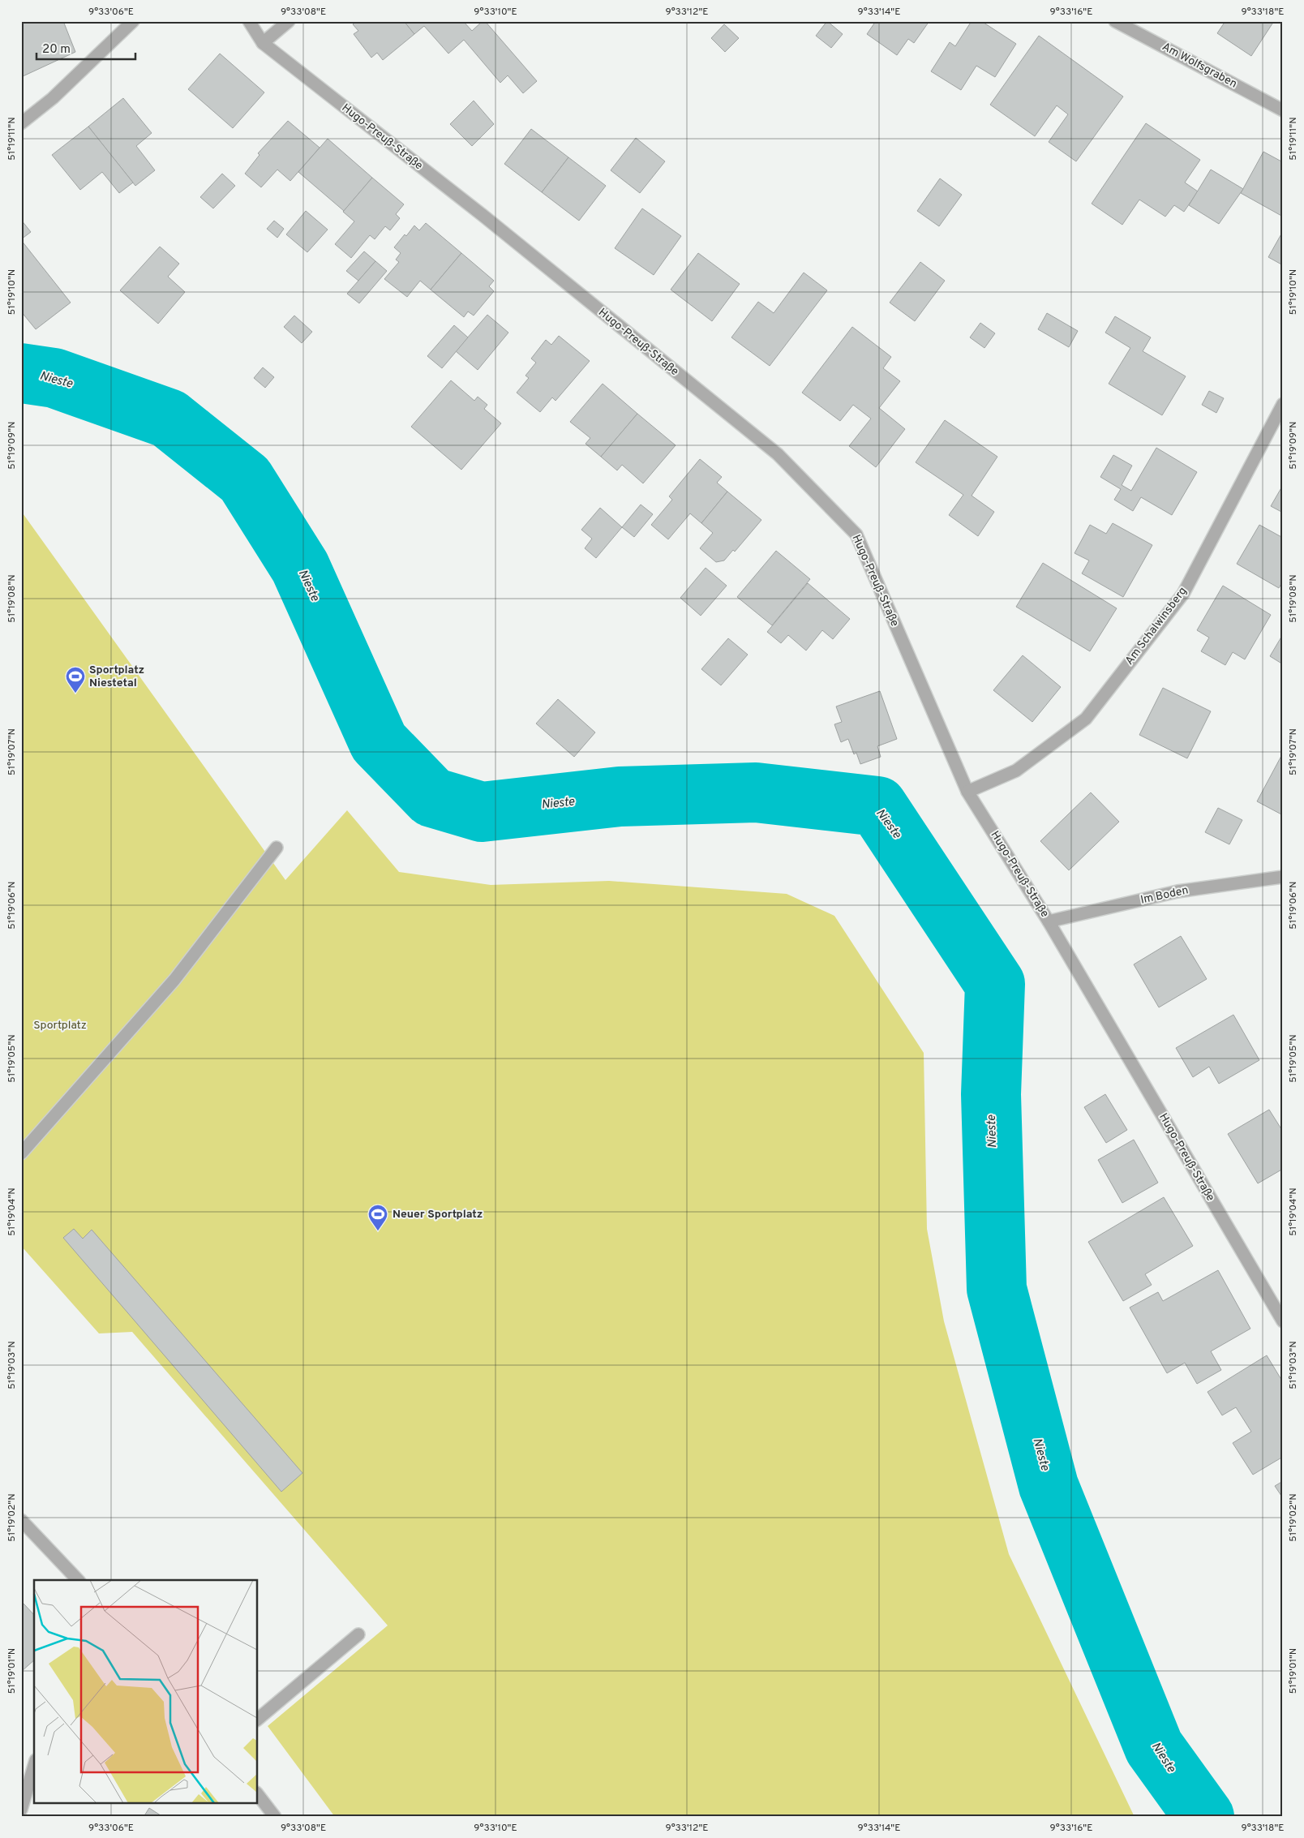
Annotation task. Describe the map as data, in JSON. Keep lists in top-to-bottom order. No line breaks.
{"streets":{"street":["Am Wolfsgraben","Hugo-Preuß-Straße","Am Schalwinsberg","Im Boden"]},"crossings":[["Hugo-Preuß-Straße","Am Schalwinsberg"],["Hugo-Preuß-Straße","Im Boden"]],"water":["Nieste"],"parks":["Sportplatz"],"places":{"sports":["Sportplatz Niestetal","Neuer Sportplatz"]},"scale_bar":"20 m","coordinates":["9°33'06\"E","9°33'08\"E","9°33'10\"E","9°33'12\"E","9°33'14\"E","9°33'16\"E","9°33'18\"E","51°19'11\"N","51°19'10\"N","51°19'09\"N","51°19'08\"N","51°19'07\"N","51°19'06\"N","51°19'05\"N","51°19'04\"N","51°19'03\"N","51°19'02\"N","51°19'01\"N"]}
